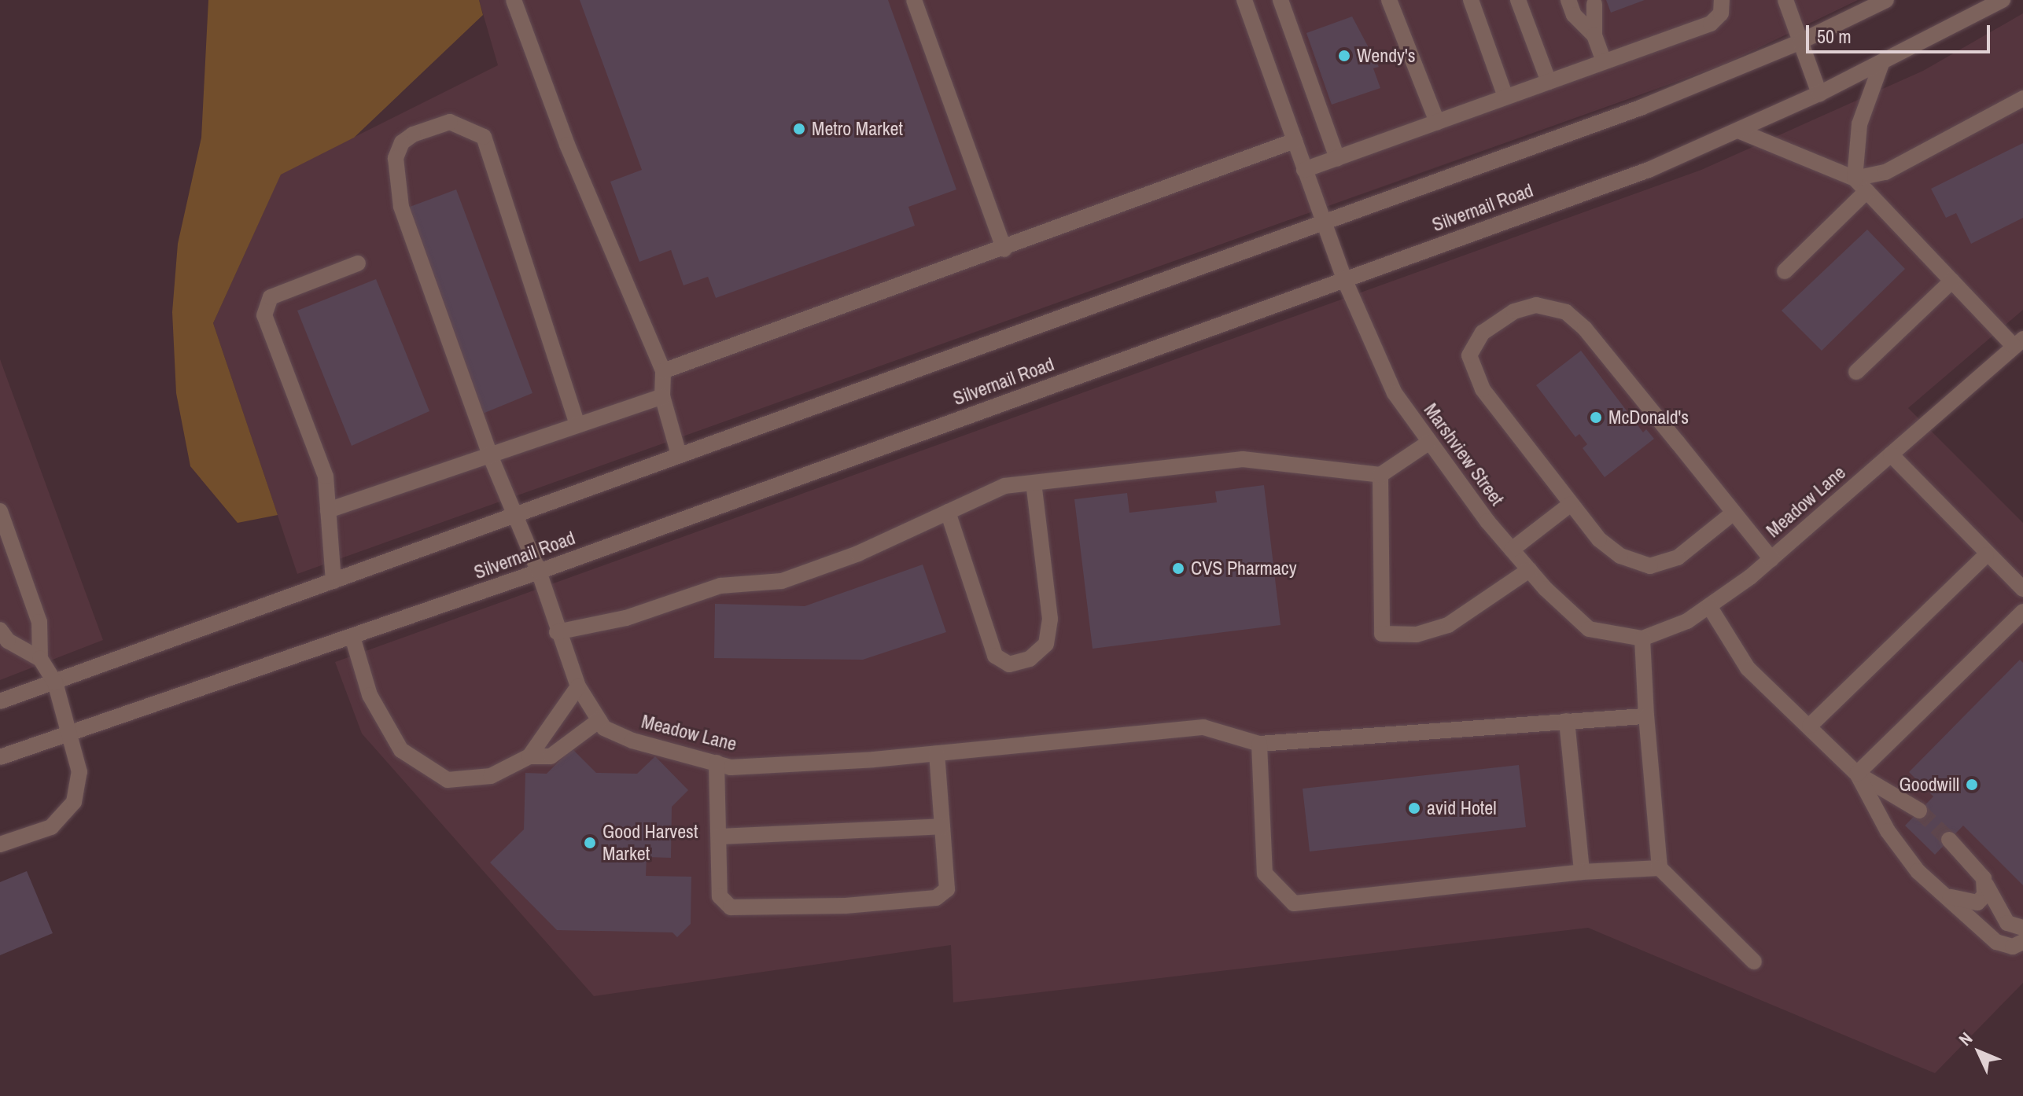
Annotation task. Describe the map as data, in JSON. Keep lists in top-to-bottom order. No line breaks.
{"streets":{"street":["Silvernail Road","Marshview Street","Meadow Lane"]},"crossings":[["Silvernail Road","Marshview Street"],["Silvernail Road","Meadow Lane"],["Marshview Street","Meadow Lane"]],"places":["Wendy's","Metro Market","McDonald's","CVS Pharmacy","Goodwill","avid Hotel","Good Harvest Market"],"scale_bar":"50 m","north":"top left"}
